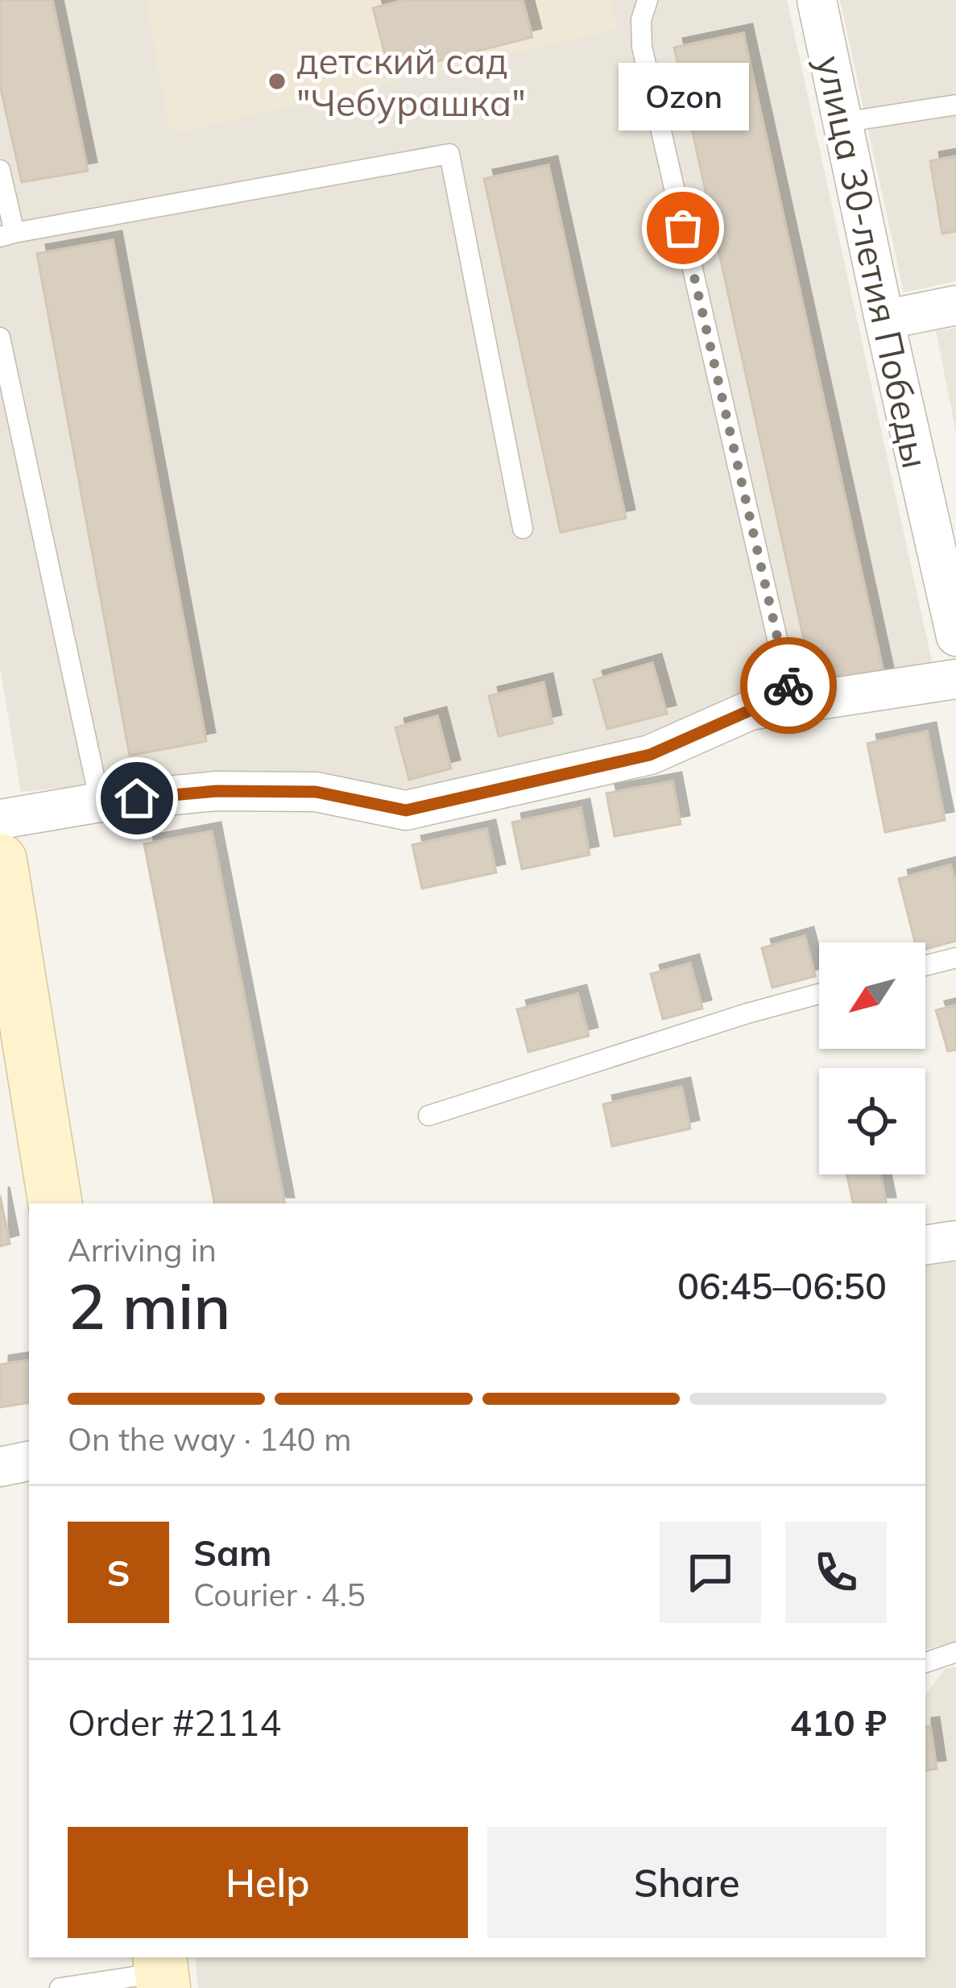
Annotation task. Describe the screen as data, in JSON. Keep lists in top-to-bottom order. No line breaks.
{"streets":{"street":["улица 30-летия Победы"]},"places":["детский сад \"Чебурашка\"","Ozon"],"north":"bottom left","page":{"bubble":"Ozon","heading":["2 min","Arriving in","06:45–06:50"],"panel":["Sam","Courier · 4.5","Order #2114","410 ₽"],"bar":"On the way · 140 m","round":"S","buttons":["Help","Share"]}}
